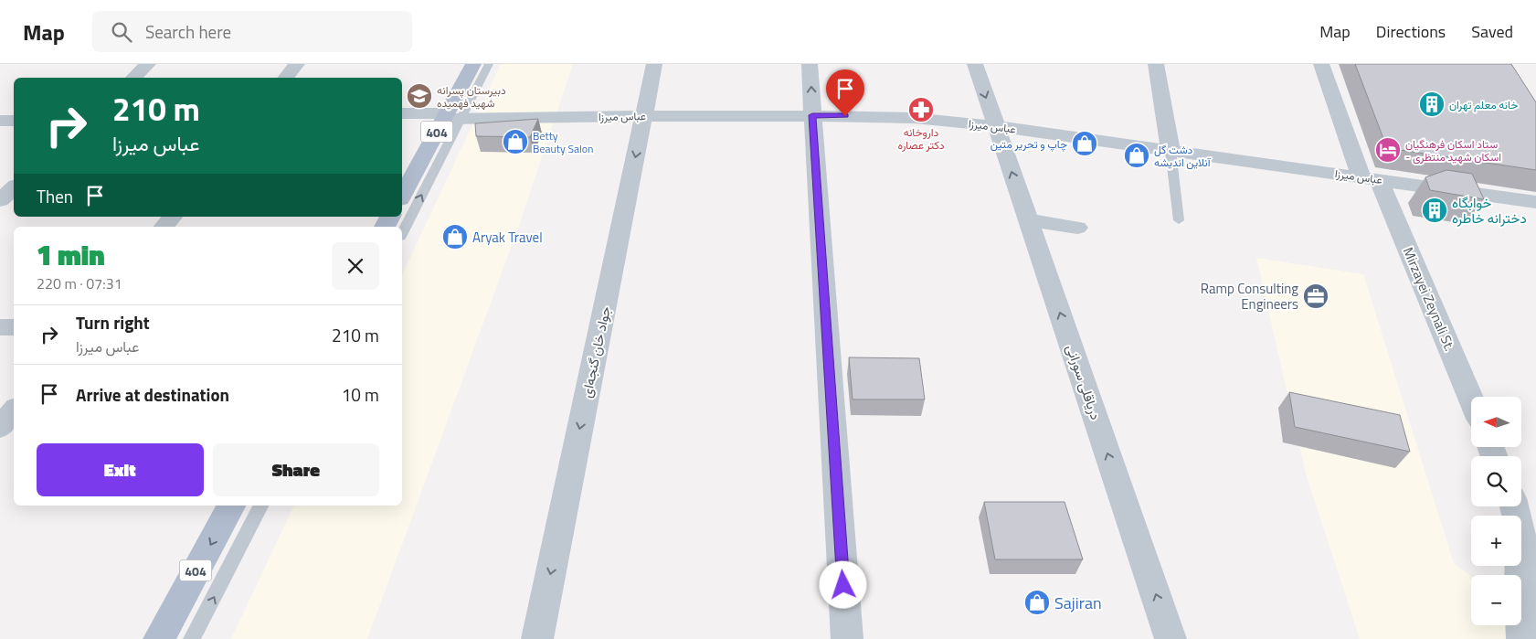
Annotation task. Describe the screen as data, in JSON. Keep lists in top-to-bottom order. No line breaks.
{"streets":{"main road":["404"],"street":["عباس میرزا","Mirzayei Zeynali St.","جواد خان گنجه‌ای","دریاقلی سورانی"]},"crossings":[["عباس میرزا","404"],["عباس میرزا","Mirzayei Zeynali St."],["عباس میرزا","جواد خان گنجه‌ای"],["عباس میرزا","دریاقلی سورانی"]],"places":{"school or university":["دبیرستان پسرانه شهید فهمیده"],"building":["خانه معلم تهران","خوابگاه دخترانه خاطره"],"pharmacy":["داروخانه دکتر عصاره"],"shop":["Betty Beauty Salon","چاپ و تحریر متین","دشت گل آنلاین اندیشه","Aryak Travel","Sajiran"],"hotel":["ستاد اسکان فرهنگیان - اسکان شهید منتظری"],"office":["Ramp Consulting Engineers"]},"north":"left","page":{"header":"Map","search":"Search here","nav":["Map","Directions","Saved"],"turn":["210 m","عباس میرزا"],"then":"Then","heading":["1 min","220 m · 07:31"],"list":[{"name":"Turn right","note":"عباس میرزا","value":"210 m"},{"name":"Arrive at destination","value":"10 m"}],"map_buttons":["+","−"],"buttons":["Exit","Share"]}}
